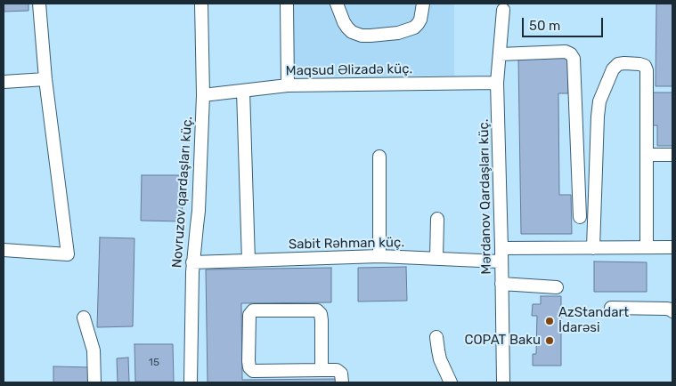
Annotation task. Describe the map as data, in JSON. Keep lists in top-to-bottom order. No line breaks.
{"streets":{"street":["Maqsud Əlizadə küç.","Novruzov qardaşları küç.","Mərdanov Qardaşları küç.","Sabit Rəhman küç."]},"crossings":[["Maqsud Əlizadə küç.","Novruzov qardaşları küç."],["Maqsud Əlizadə küç.","Mərdanov Qardaşları küç."],["Novruzov qardaşları küç.","Sabit Rəhman küç."],["Mərdanov Qardaşları küç.","Sabit Rəhman küç."]],"places":["AzStandart İdarəsi","COPAT Baku"],"house_numbers":["15"],"scale_bar":"50 m"}
